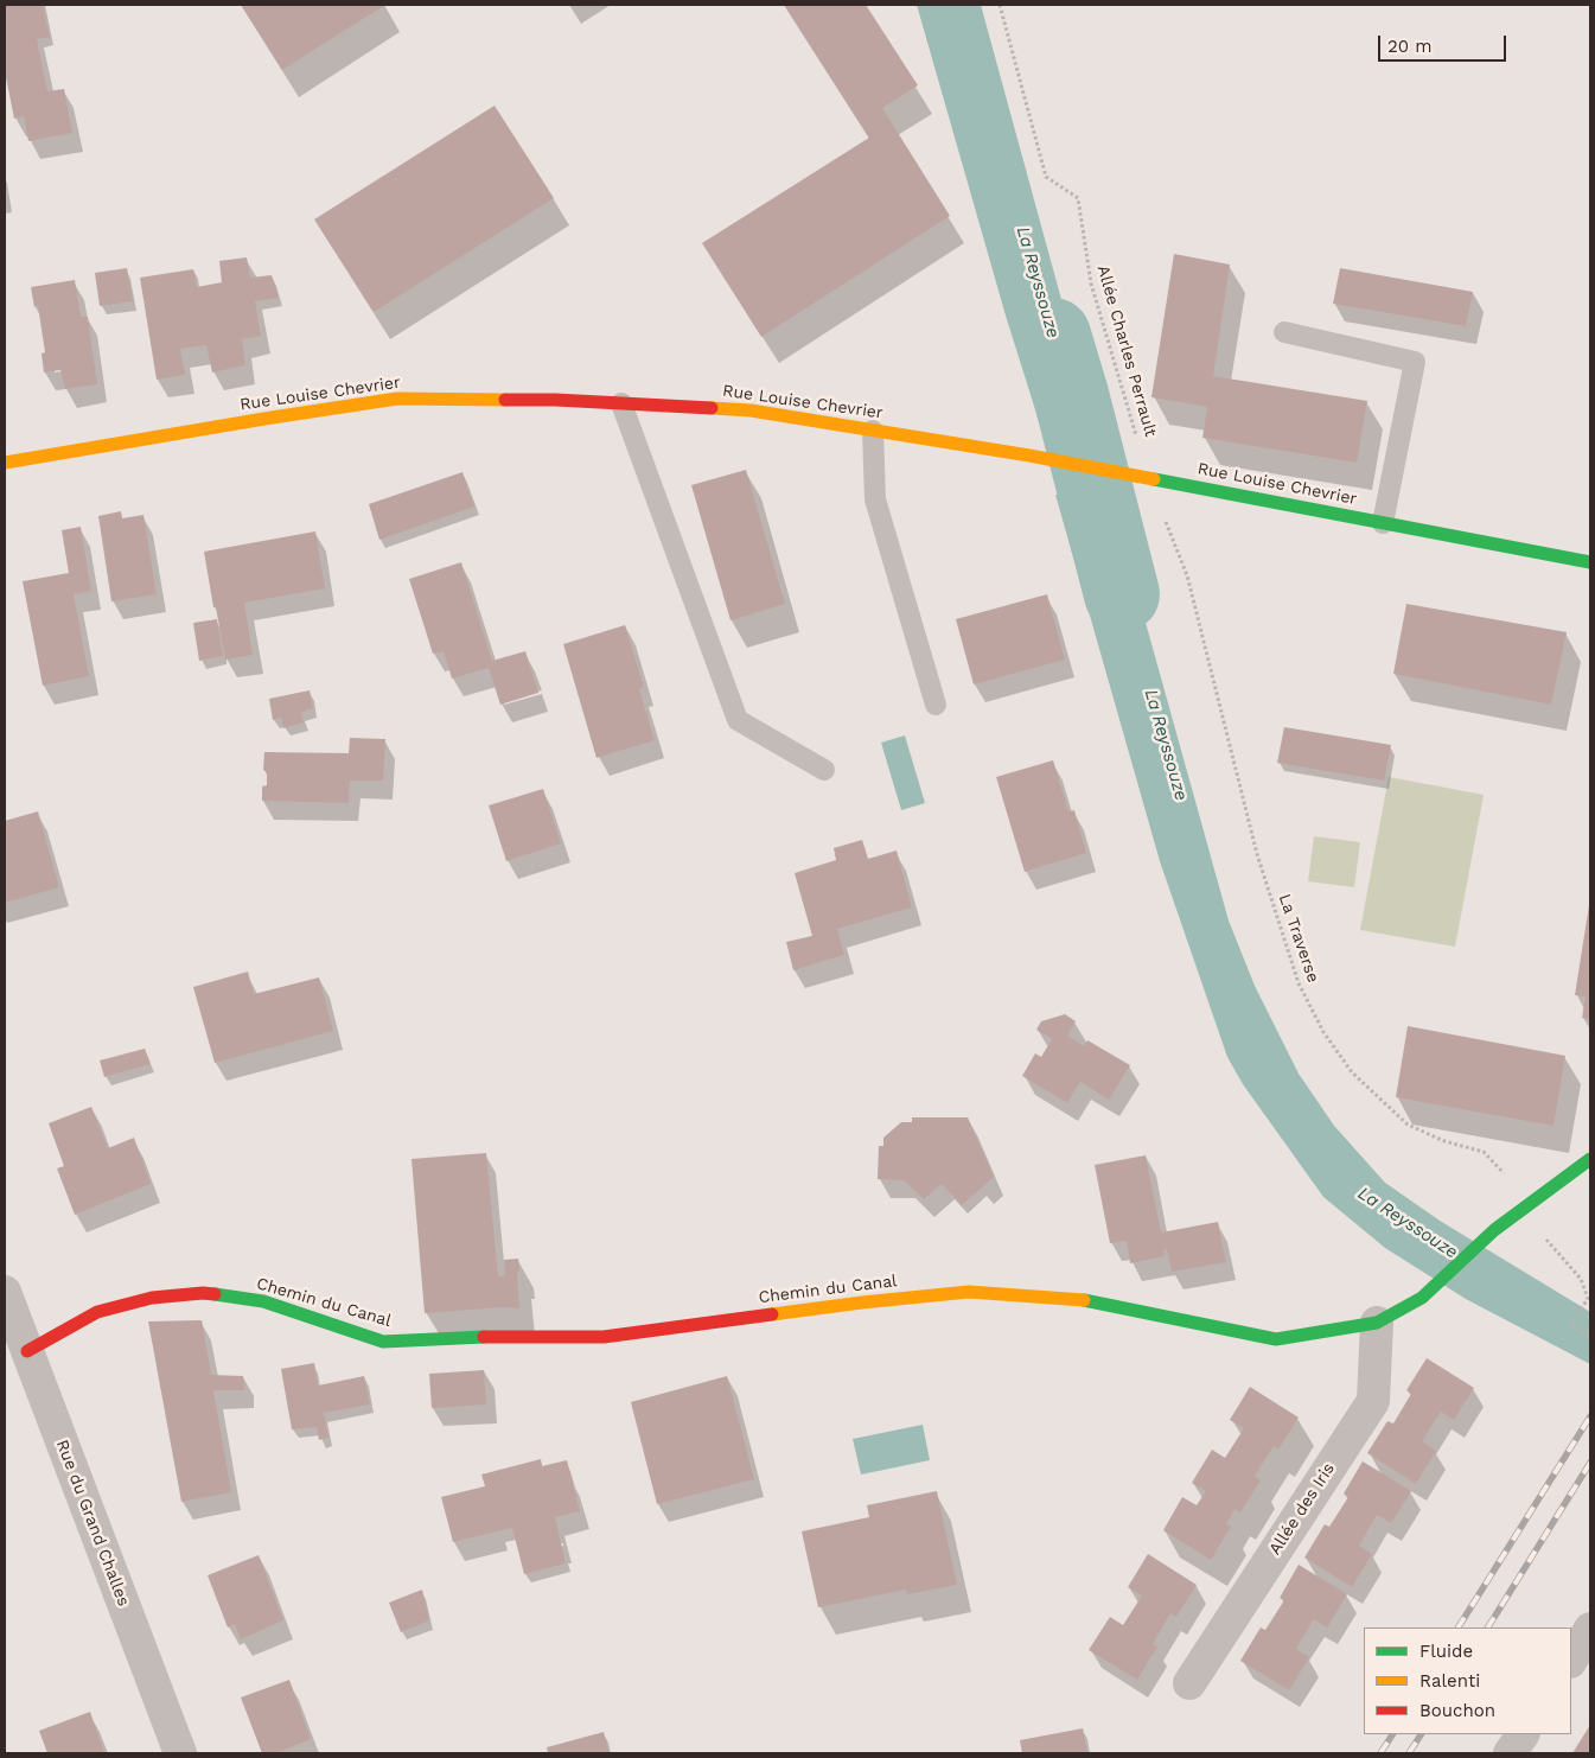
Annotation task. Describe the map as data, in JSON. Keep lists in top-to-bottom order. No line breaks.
{"streets":{"street":["Rue Louise Chevrier","Chemin du Canal","Allée des Iris","Rue du Grand Challes"],"path":["Allée Charles Perrault","La Traverse"]},"crossings":[["Allée Charles Perrault","Rue Louise Chevrier"],["Allée Charles Perrault","La Traverse"],["Rue Louise Chevrier","La Traverse"],["La Traverse","Chemin du Canal"],["Chemin du Canal","Allée des Iris"],["Chemin du Canal","Rue du Grand Challes"]],"water":["La Reyssouze"],"legend":["Fluide","Ralenti","Bouchon"],"scale_bar":"20 m"}
